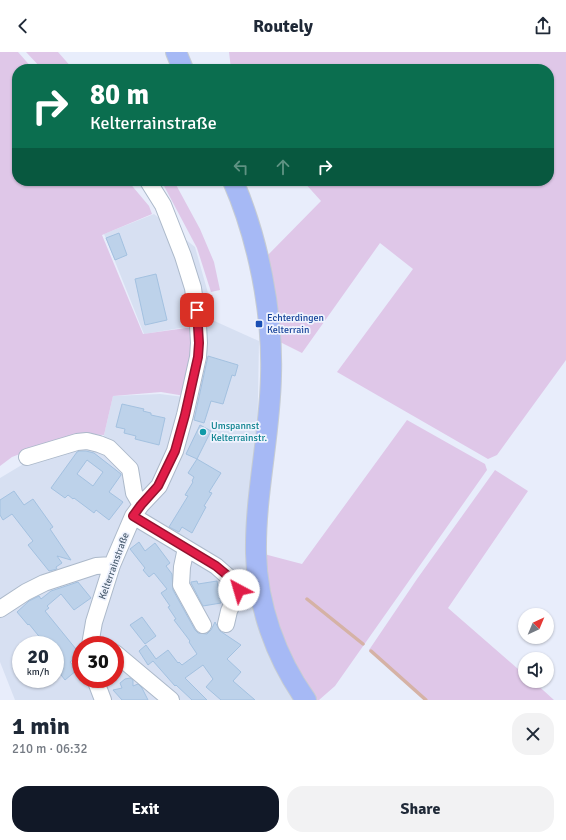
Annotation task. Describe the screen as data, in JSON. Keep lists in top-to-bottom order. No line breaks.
{"streets":{"street":["Kelterrainstraße"]},"places":{"transit":["Echterdingen Kelterrain"],"other":["Umspannst Kelterrainstr."]},"north":"top right","page":{"header":"Routely","turn":["80 m","Kelterrainstraße"],"speed":"20 km/h","limit":"30","heading":["1 min","210 m · 06:32"],"buttons":["Exit","Share"]}}
